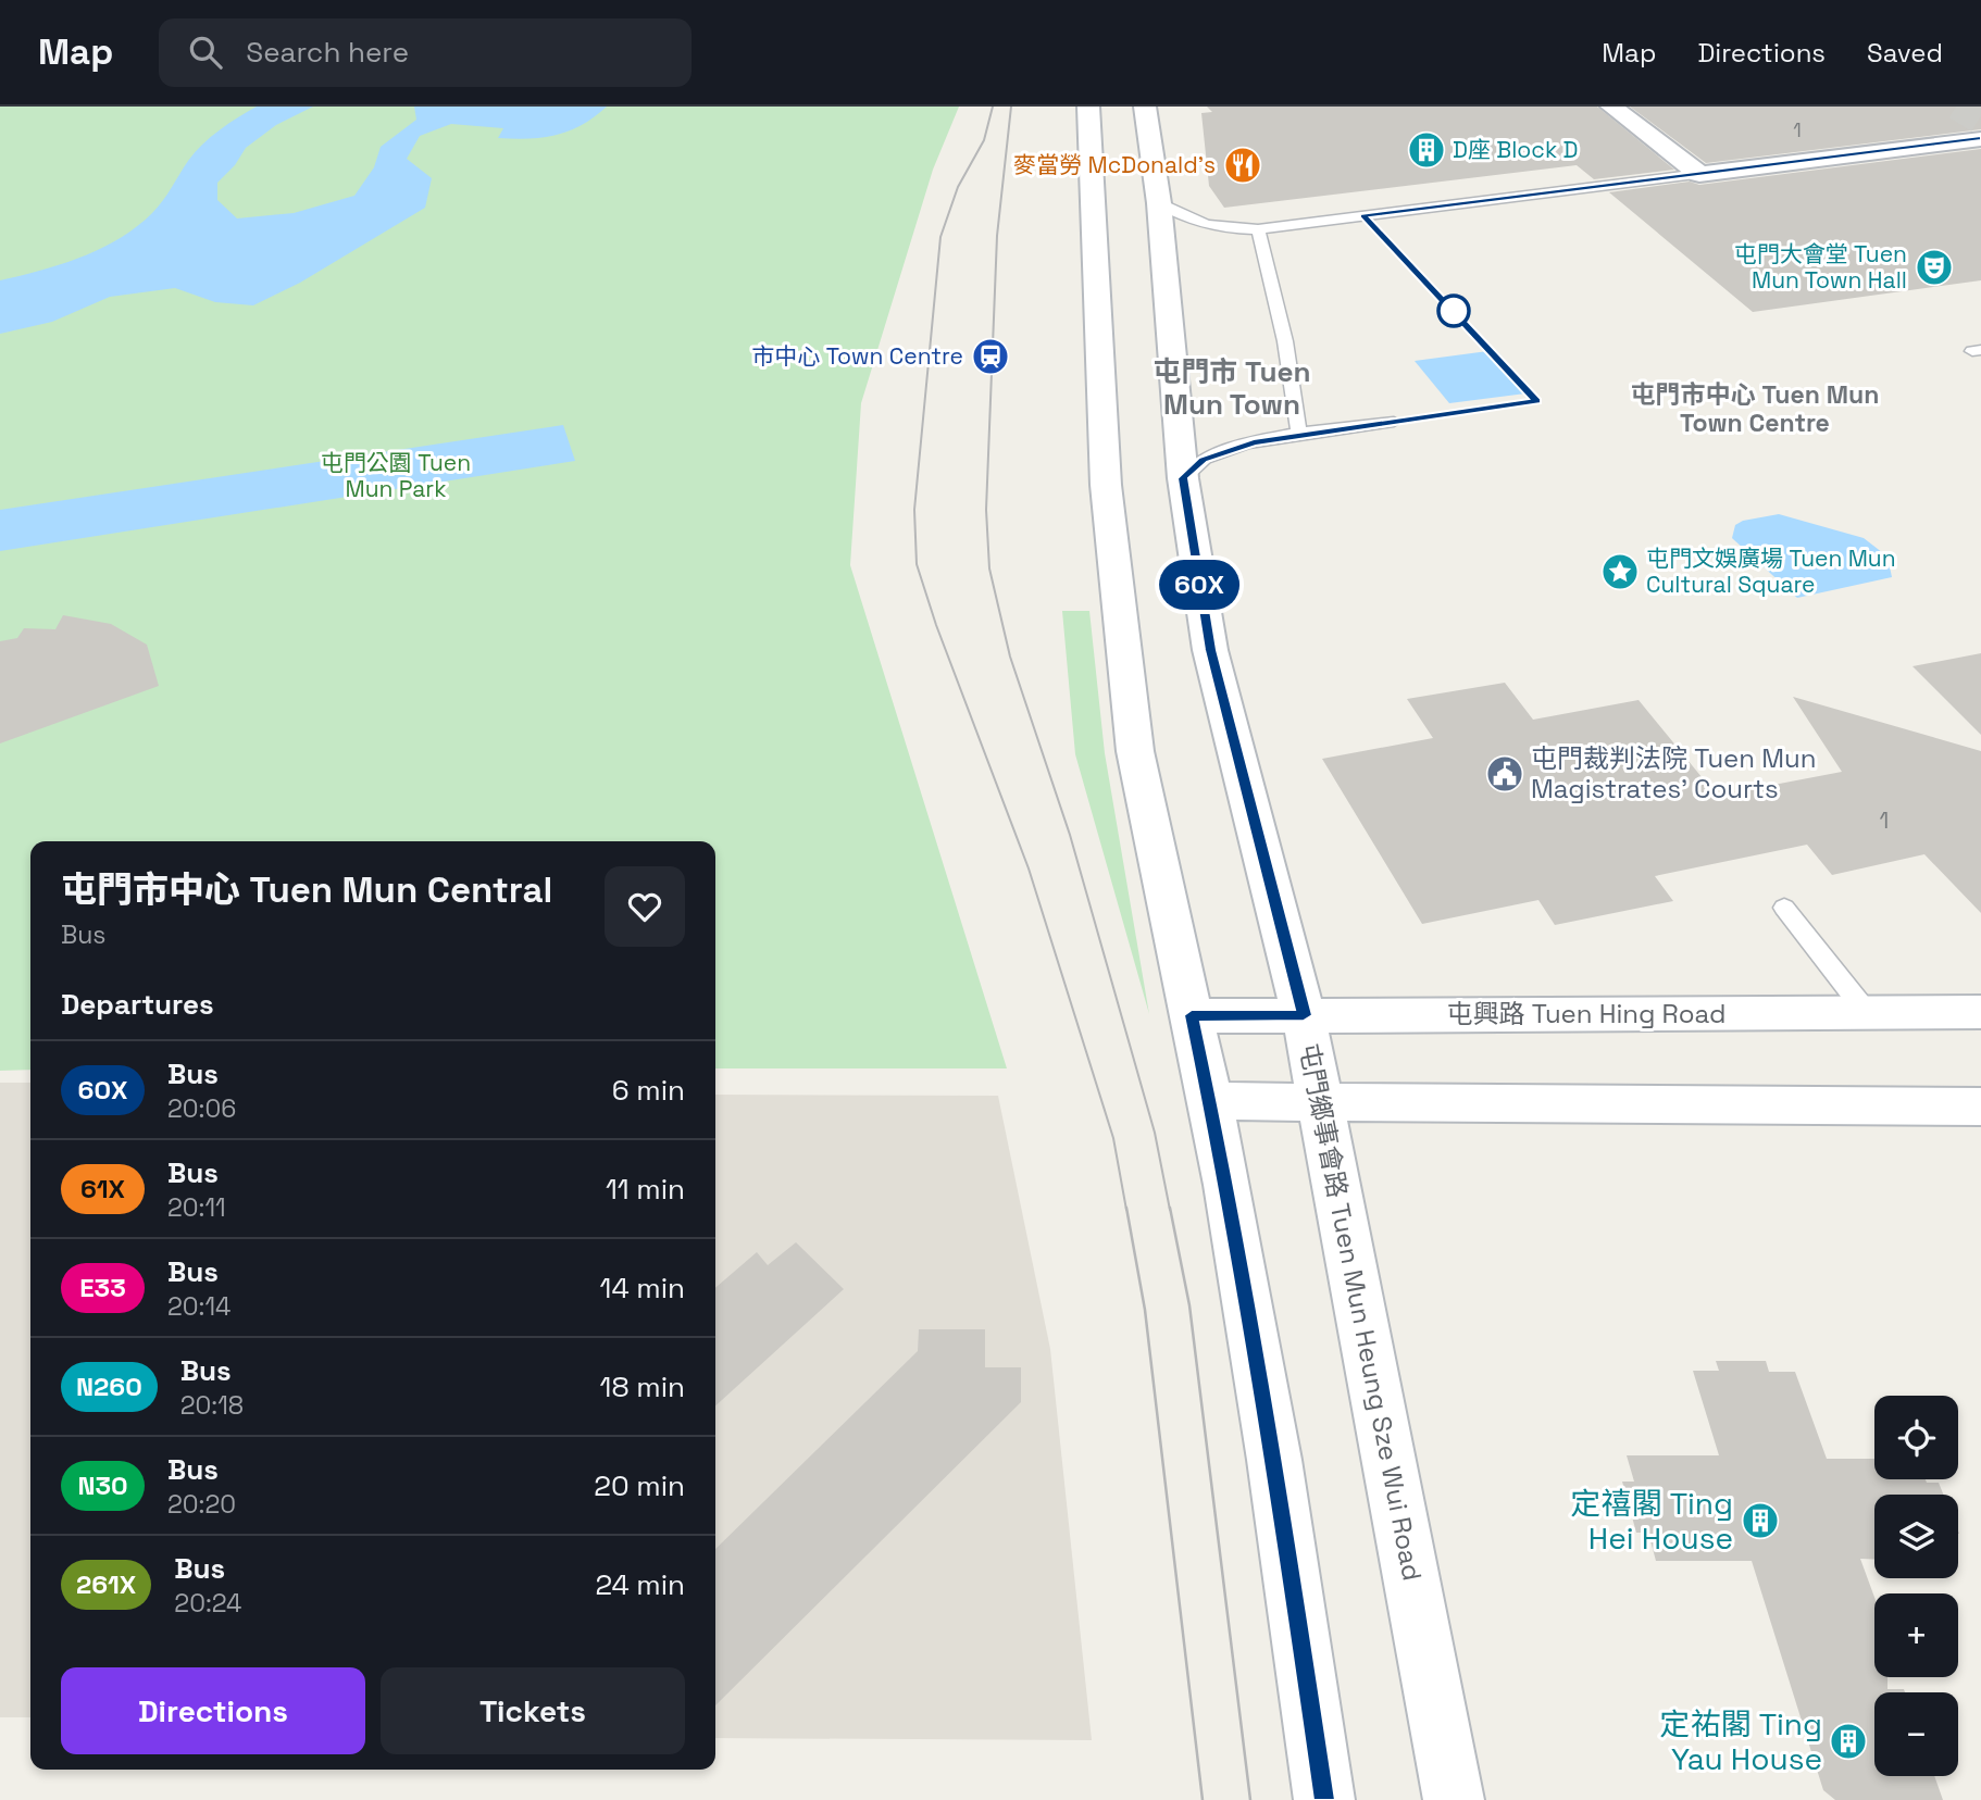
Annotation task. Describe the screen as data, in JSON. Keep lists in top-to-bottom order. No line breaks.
{"streets":{"main road":["屯興路 Tuen Hing Road","屯門鄉事會路 Tuen Mun Heung Sze Wui Road"]},"crossings":[["屯興路 Tuen Hing Road","屯門鄉事會路 Tuen Mun Heung Sze Wui Road"]],"districts":["屯門市 Tuen Mun Town","屯門市中心 Tuen Mun Town Centre"],"parks":["屯門公園 Tuen Mun Park"],"places":{"building":["D座 Block D","定禧閣 Ting Hei House","定祐閣 Ting Yau House"],"restaurant":["麥當勞 McDonald's"],"theatre":["屯門大會堂 Tuen Mun Town Hall"],"station":["市中心 Town Centre"],"place":["屯門文娛廣場 Tuen Mun Cultural Square"],"public building":["屯門裁判法院 Tuen Mun Magistrates' Courts"]},"lines":["bus line 60X"],"house_numbers":["1","1"],"page":{"header":"Map","search":"Search here","nav":["Map","Directions","Saved"],"on_map":"60X","heading":[["屯門市中心 Tuen Mun Central","Bus"],"Departures"],"list":[{"mark":"60X","name":"Bus","note":"20:06","value":"6 min"},{"mark":"61X","name":"Bus","note":"20:11","value":"11 min"},{"mark":"E33","name":"Bus","note":"20:14","value":"14 min"},{"mark":"N260","name":"Bus","note":"20:18","value":"18 min"},{"mark":"N30","name":"Bus","note":"20:20","value":"20 min"},{"mark":"261X","name":"Bus","note":"20:24","value":"24 min"}],"map_buttons":["+","−"],"buttons":["Directions","Tickets"]}}
